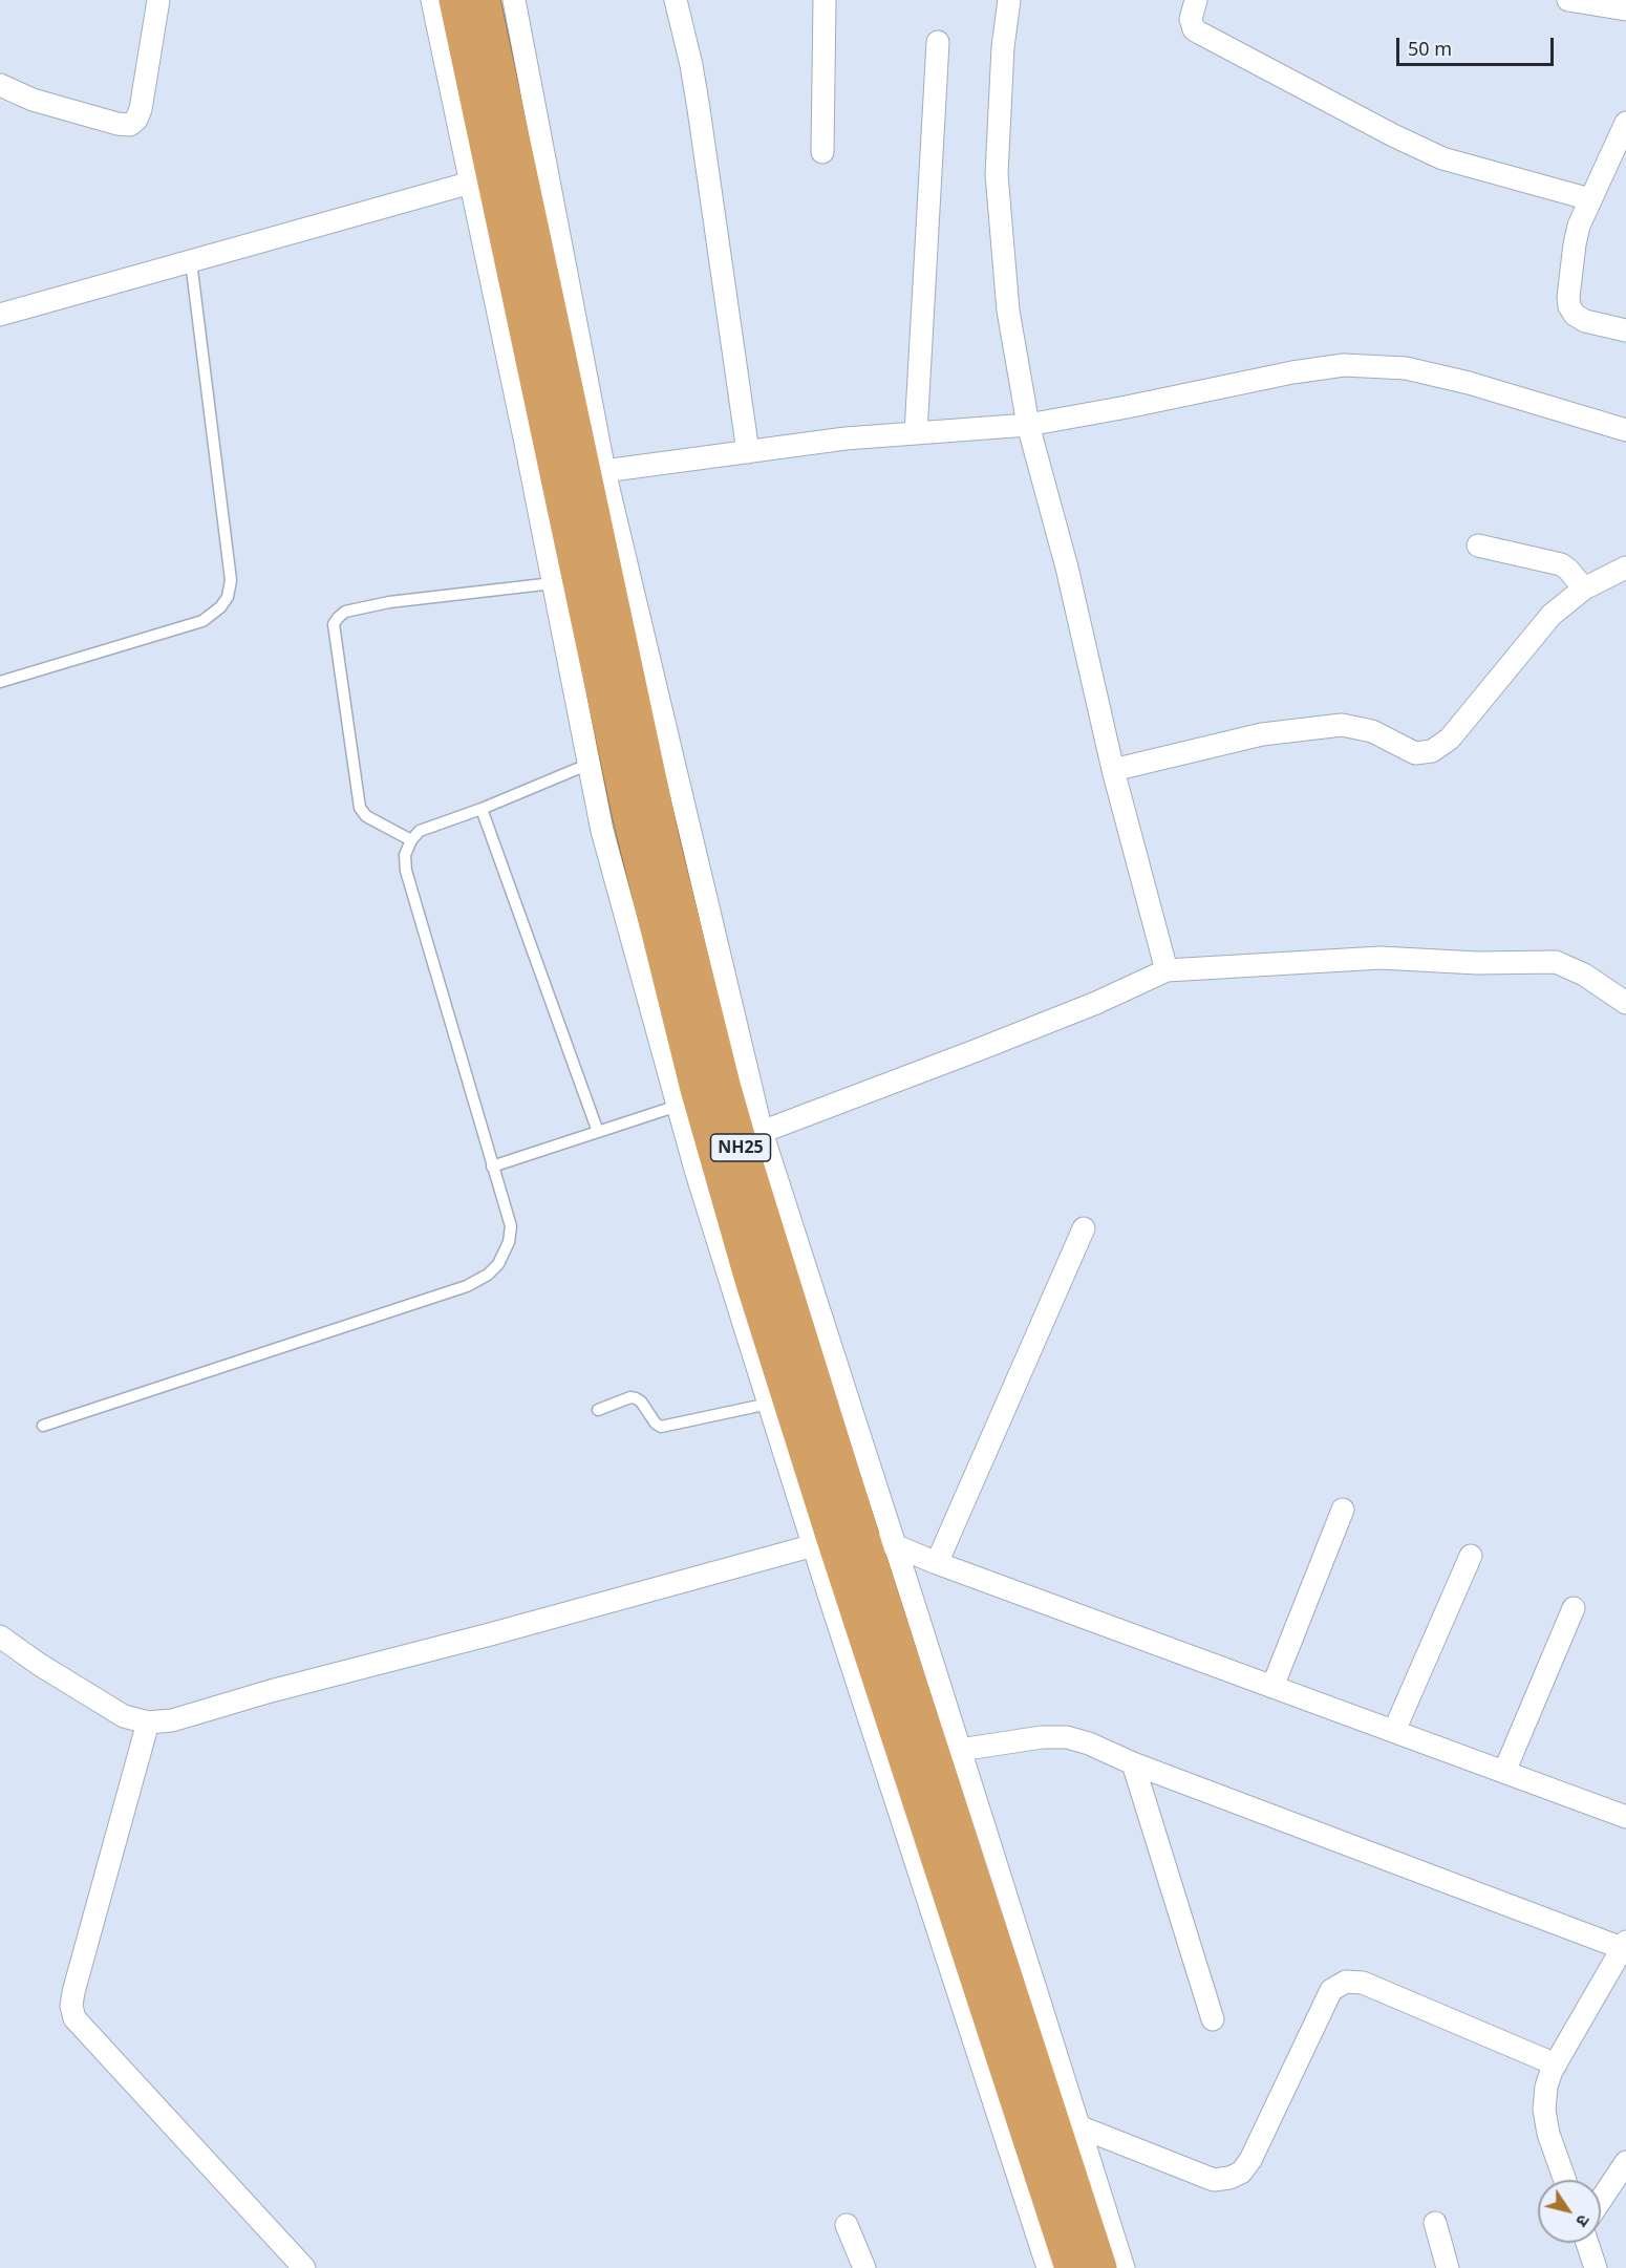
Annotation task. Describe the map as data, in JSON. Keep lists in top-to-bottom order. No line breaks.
{"streets":{"highway":["NH25"]},"scale_bar":"50 m","north":"bottom right"}
